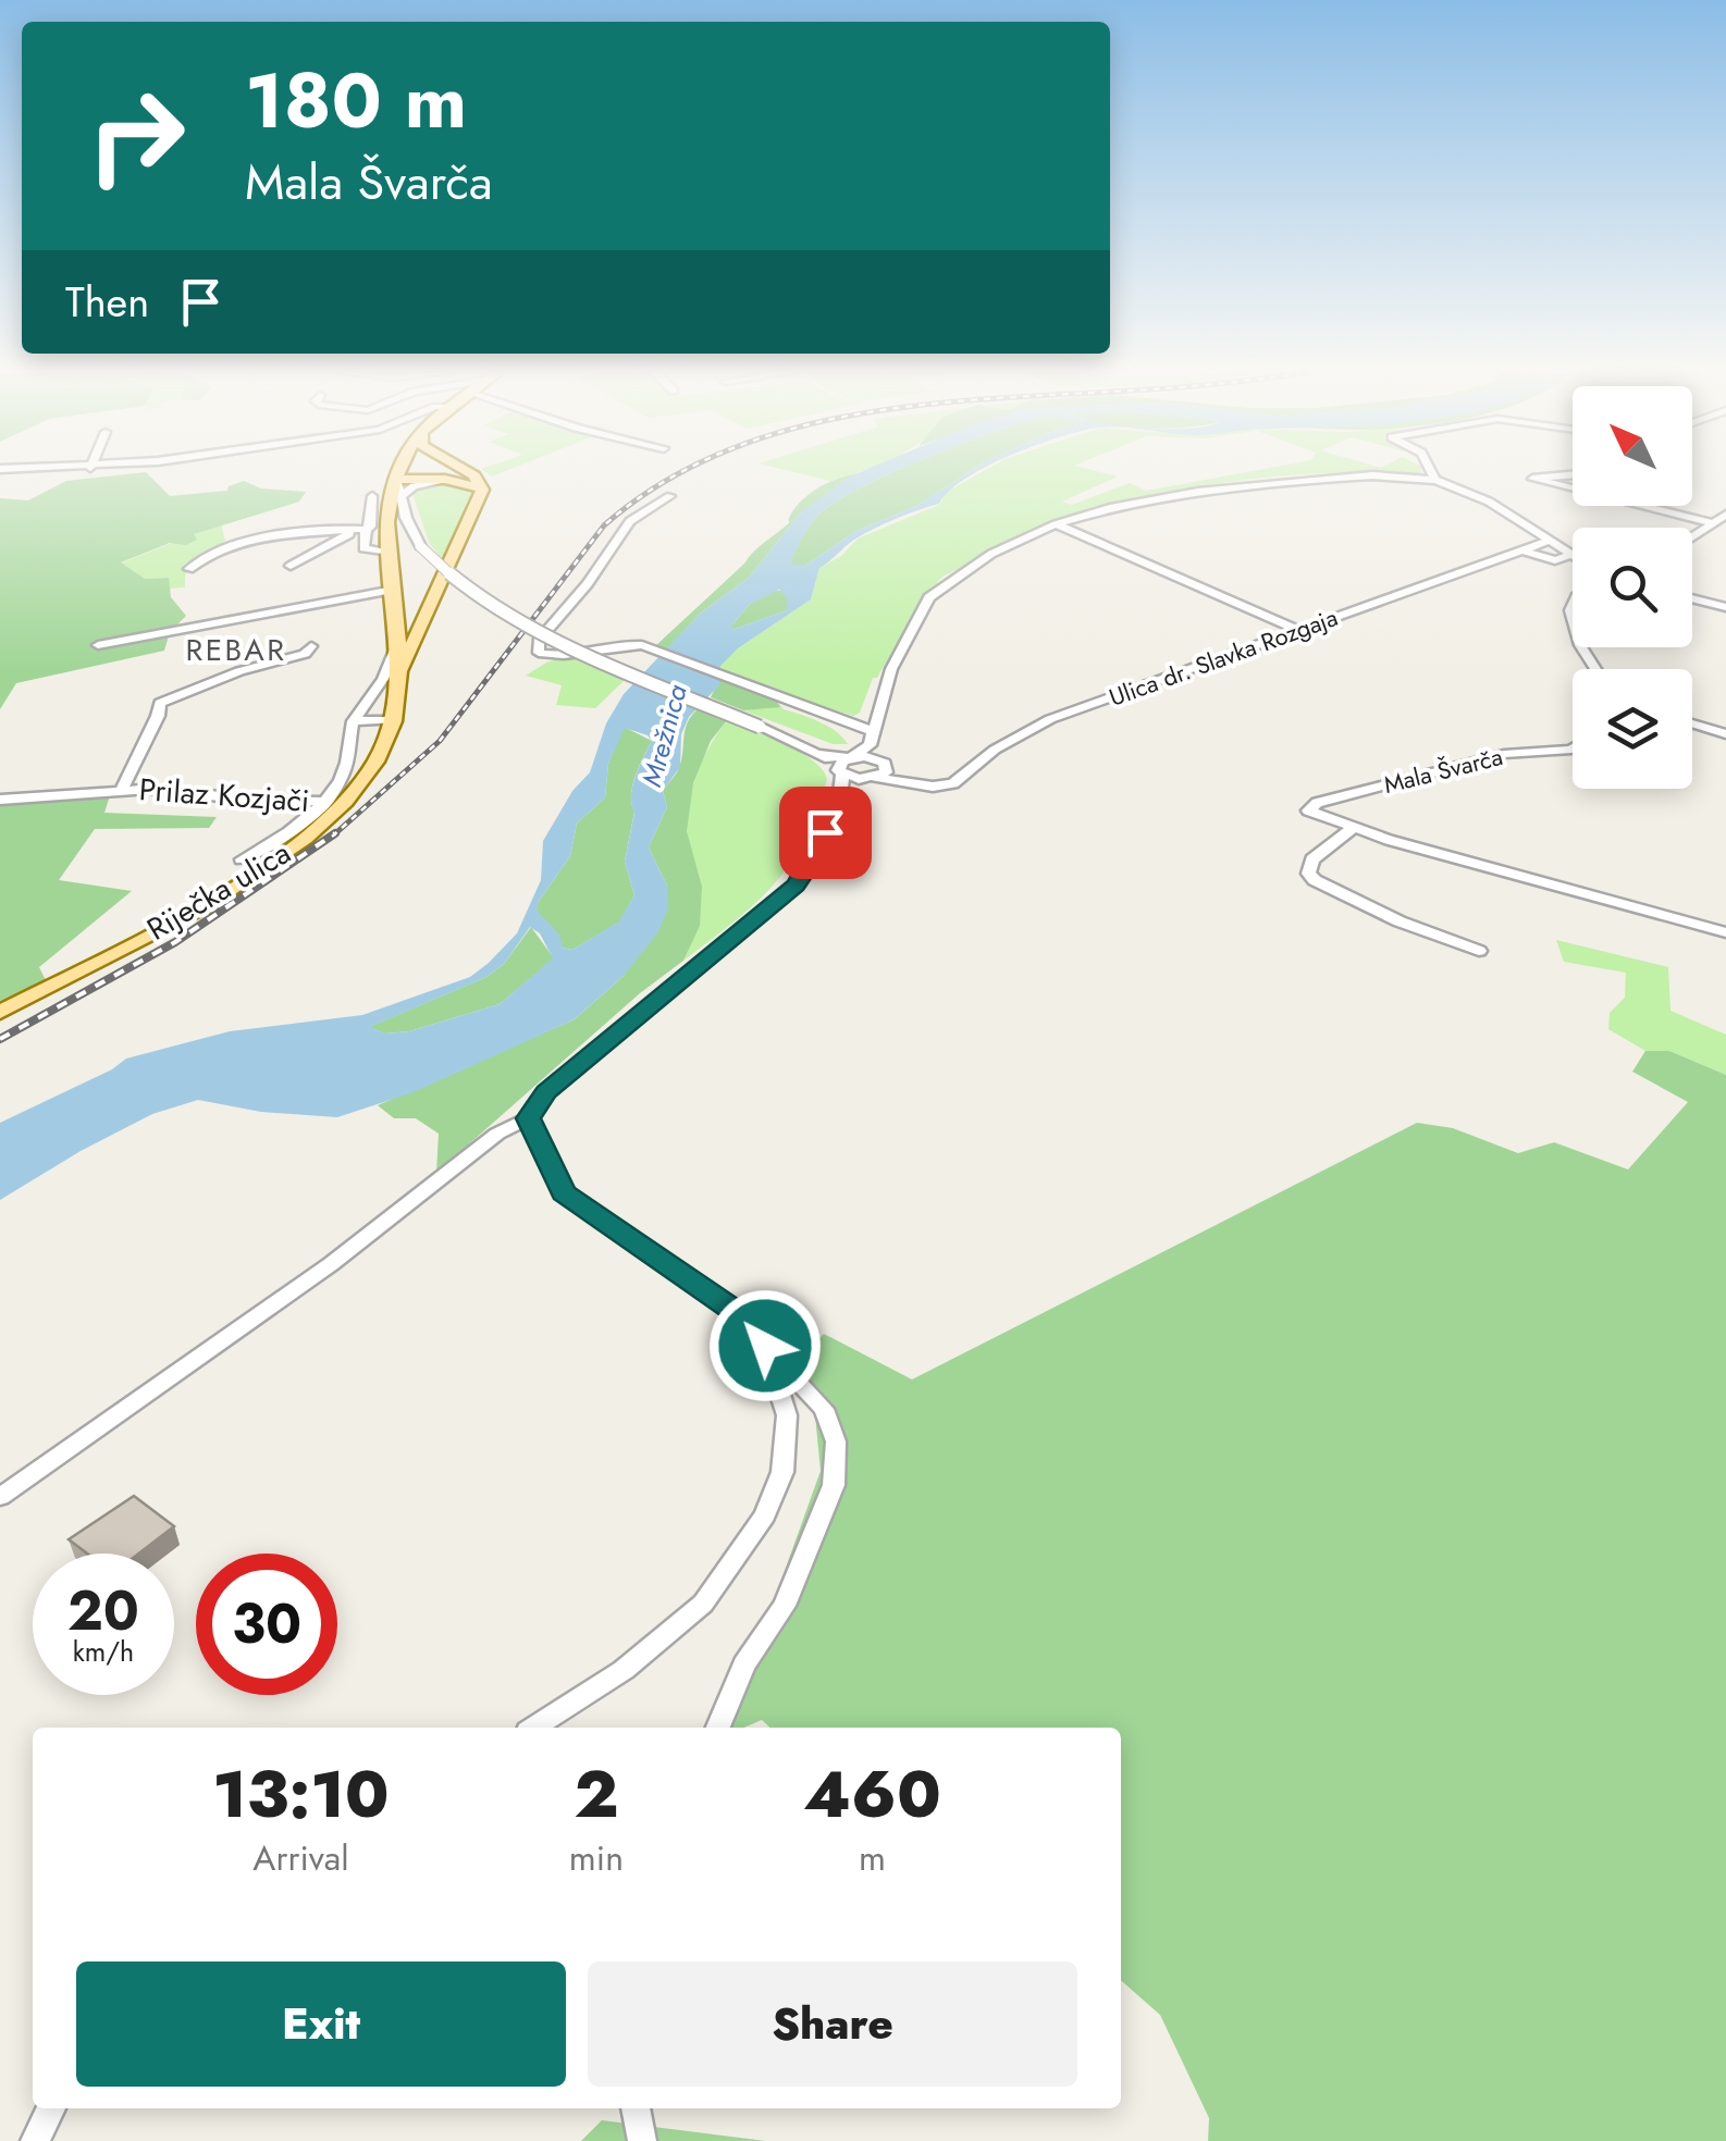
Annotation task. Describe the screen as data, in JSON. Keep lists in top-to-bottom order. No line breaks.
{"streets":{"main road":["Riječka ulica"],"street":["Ulica dr. Slavka Rozgaja","Mala Švarča","Prilaz Kozjači"]},"crossings":[["Prilaz Kozjači","Riječka ulica"]],"districts":["REBAR"],"water":["Mrežnica"],"north":"top left","page":{"turn":["180 m","Mala Švarča"],"then":"Then","speed":"20 km/h","limit":"30","eta":["13:10","Arrival","2","min","460","m"],"buttons":["Exit","Share"]}}
